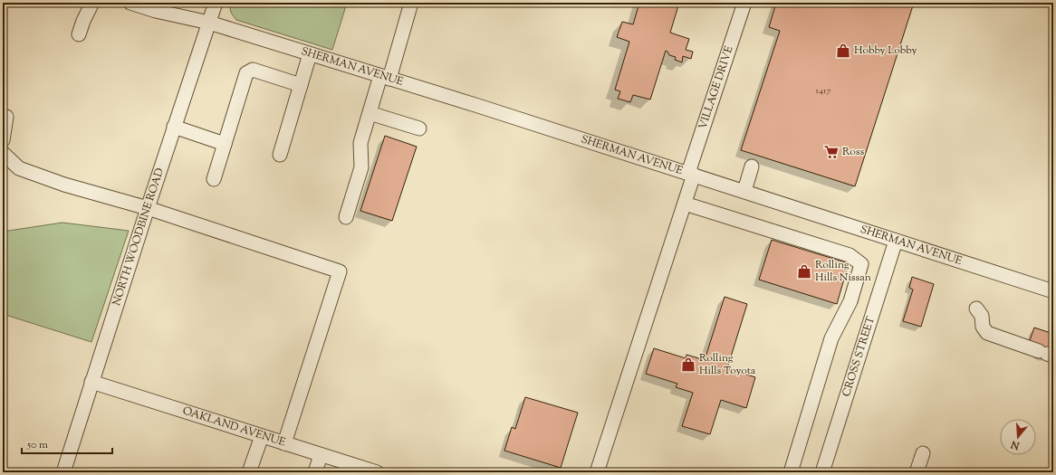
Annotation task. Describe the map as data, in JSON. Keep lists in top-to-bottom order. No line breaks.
{"streets":{"street":["SHERMAN AVENUE","VILLAGE DRIVE","NORTH WOODBINE ROAD","CROSS STREET","OAKLAND AVENUE"]},"crossings":[["SHERMAN AVENUE","VILLAGE DRIVE"],["SHERMAN AVENUE","NORTH WOODBINE ROAD"],["SHERMAN AVENUE","CROSS STREET"],["NORTH WOODBINE ROAD","OAKLAND AVENUE"]],"places":{"shop":["Hobby Lobby","Rolling Hills Nissan","Rolling Hills Toyota"],"supermarket":["Ross"]},"house_numbers":["1417"],"scale_bar":"50 m","north":"bottom"}
